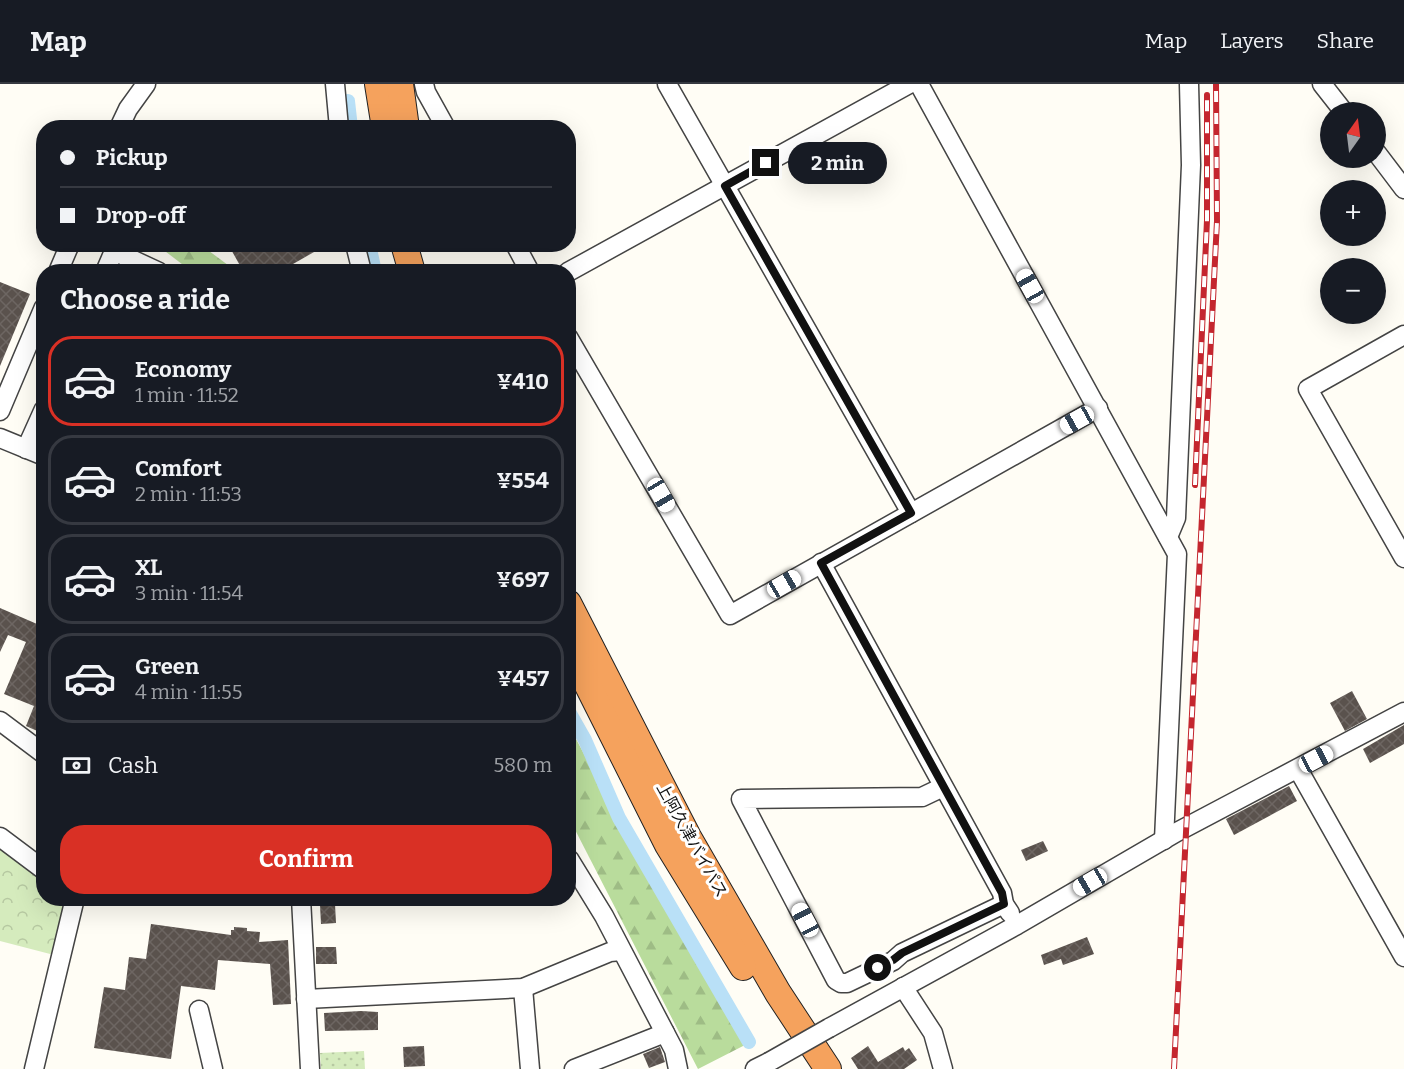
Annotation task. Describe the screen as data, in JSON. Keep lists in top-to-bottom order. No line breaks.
{"streets":{"highway":["上阿久津バイパス"]},"north":"top","page":{"header":"Map","nav":["Map","Layers","Share"],"map_buttons":["+","−"],"banner":["Pickup","Drop-off"],"bubble":"2 min","heading":"Choose a ride","list":[{"name":"Economy","note":"1 min · 11:52","value":"¥410"},{"name":"Comfort","note":"2 min · 11:53","value":"¥554"},{"name":"XL","note":"3 min · 11:54","value":"¥697"},{"name":"Green","note":"4 min · 11:55","value":"¥457"}],"pay":["Cash","580 m"],"buttons":"Confirm"}}
